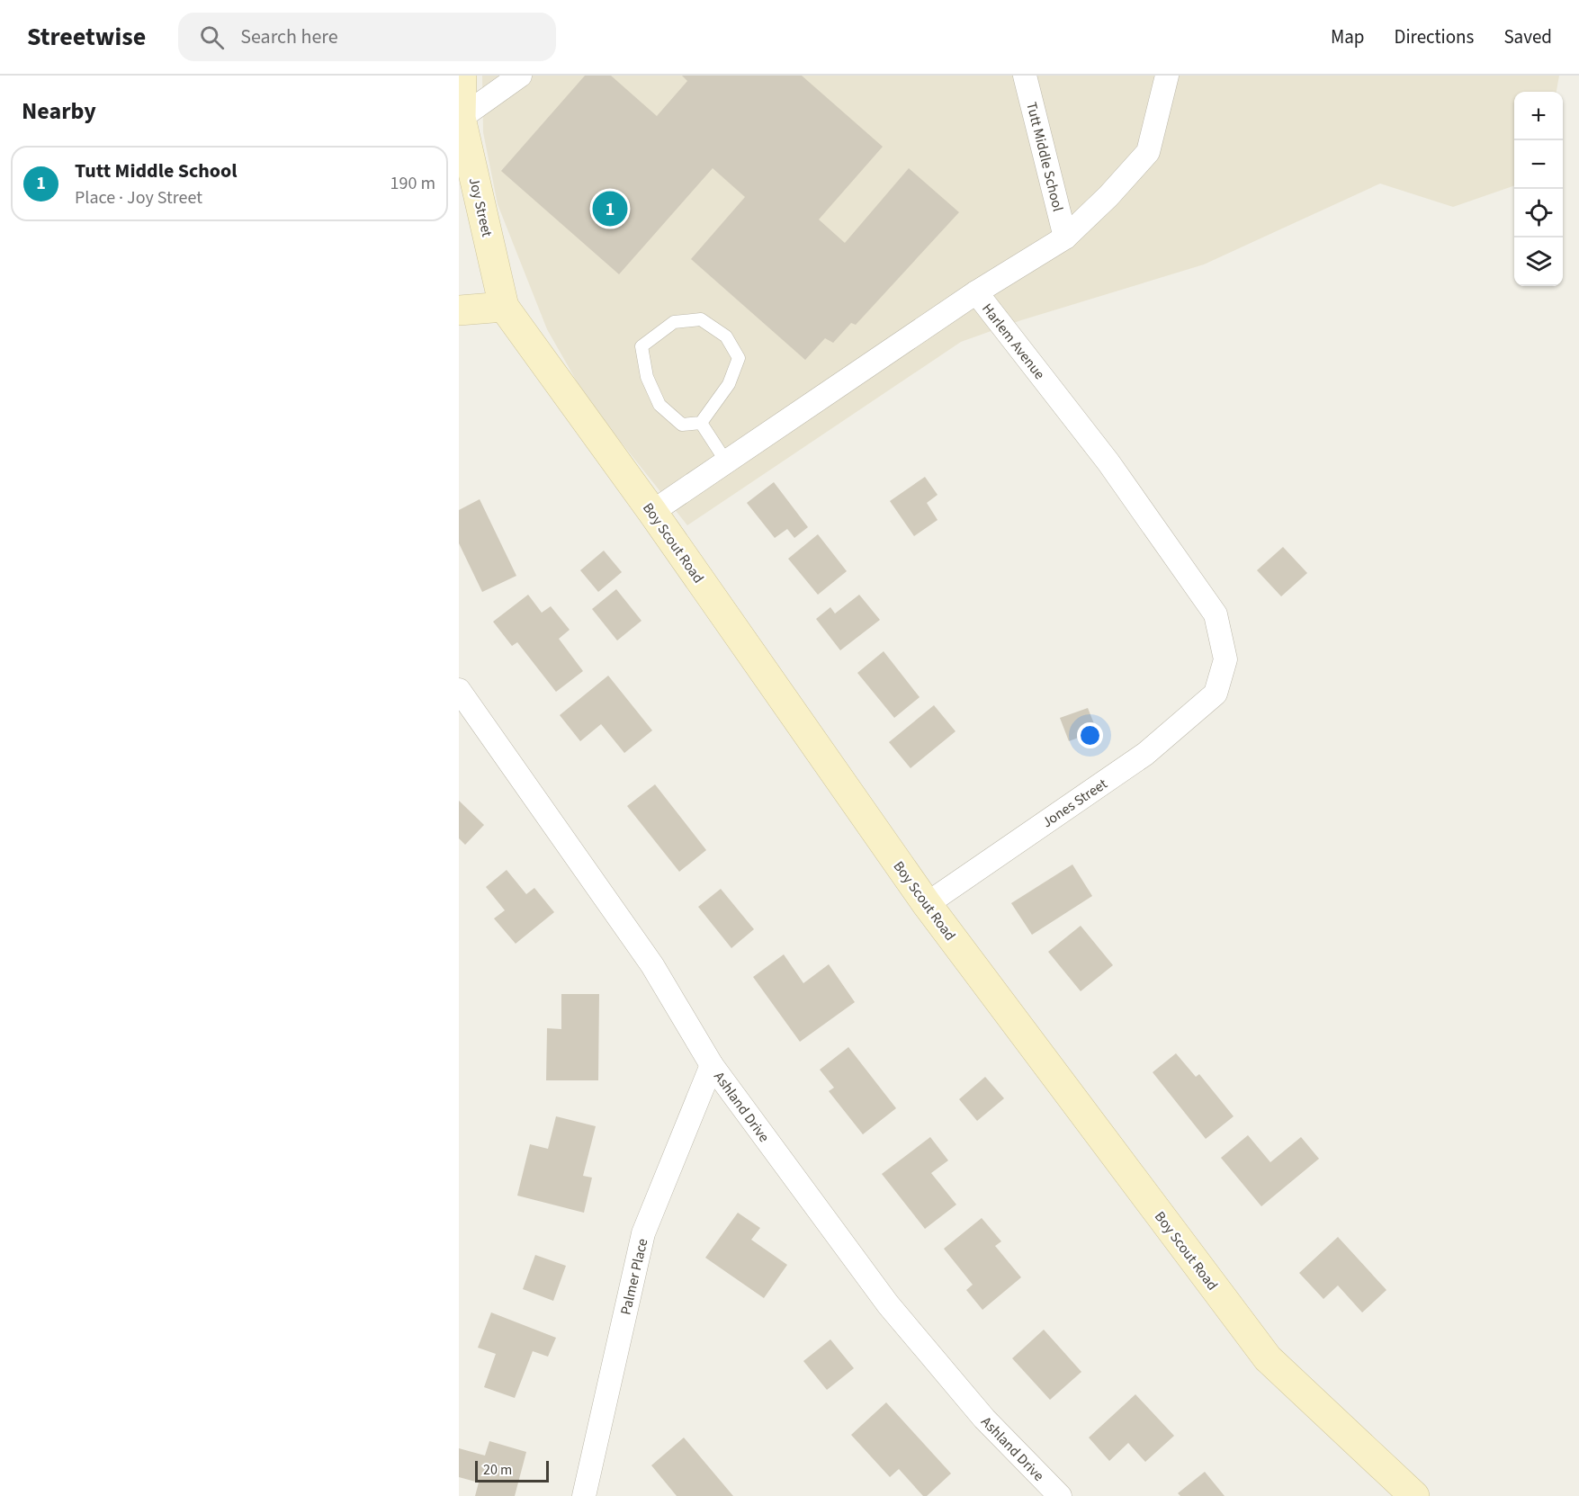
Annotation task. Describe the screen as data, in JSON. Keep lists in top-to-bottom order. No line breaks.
{"streets":{"street":["Tutt Middle School","Joy Street","Harlem Avenue","Boy Scout Road","Jones Street","Ashland Drive","Palmer Place"]},"crossings":[["Tutt Middle School","Harlem Avenue"],["Joy Street","Boy Scout Road"],["Harlem Avenue","Boy Scout Road"],["Harlem Avenue","Jones Street"],["Boy Scout Road","Jones Street"],["Ashland Drive","Palmer Place"]],"scale_bar":"20 m","page":{"header":"Streetwise","search":"Search here","nav":["Map","Directions","Saved"],"heading":"Nearby","map_buttons":["+","−"],"list":[{"mark":"1","name":"Tutt Middle School","note":"Place · Joy Street","value":"190 m"}],"pins":"1","scale":"20 m"}}
